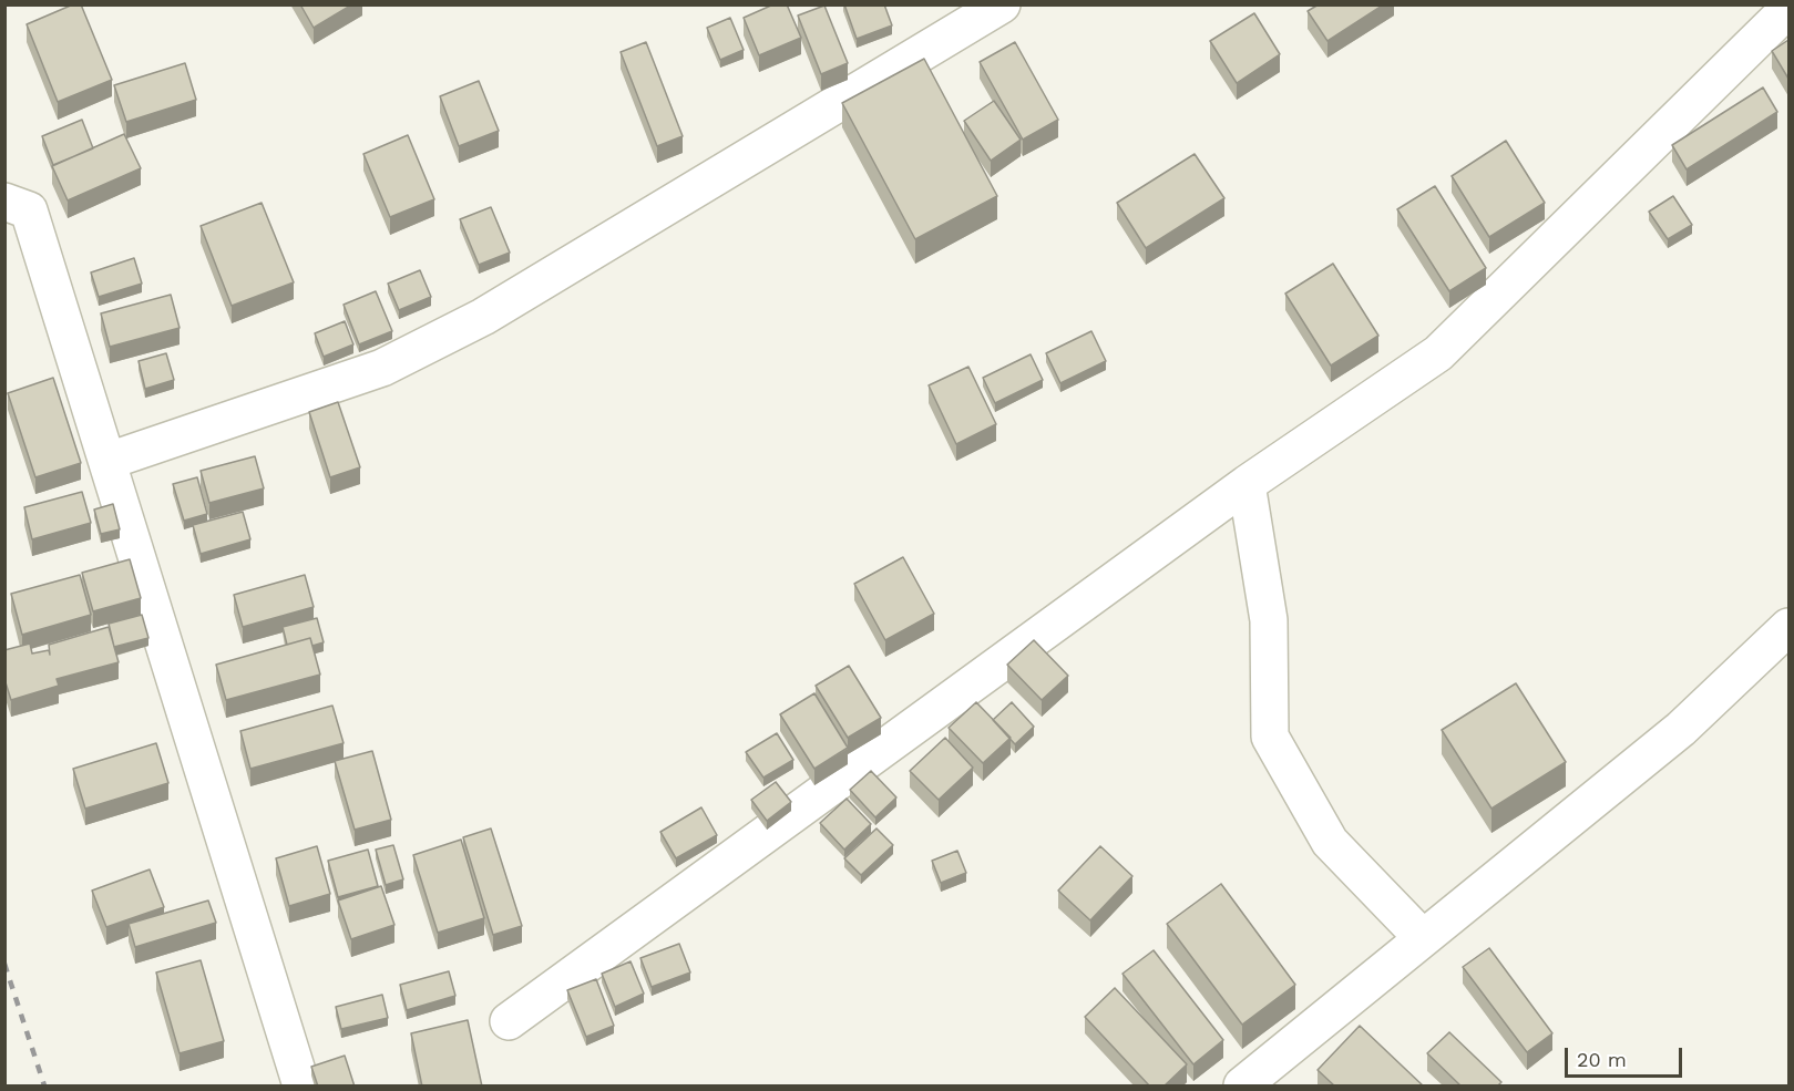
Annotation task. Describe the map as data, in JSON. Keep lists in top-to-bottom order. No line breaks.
{"scale_bar":"20 m"}
